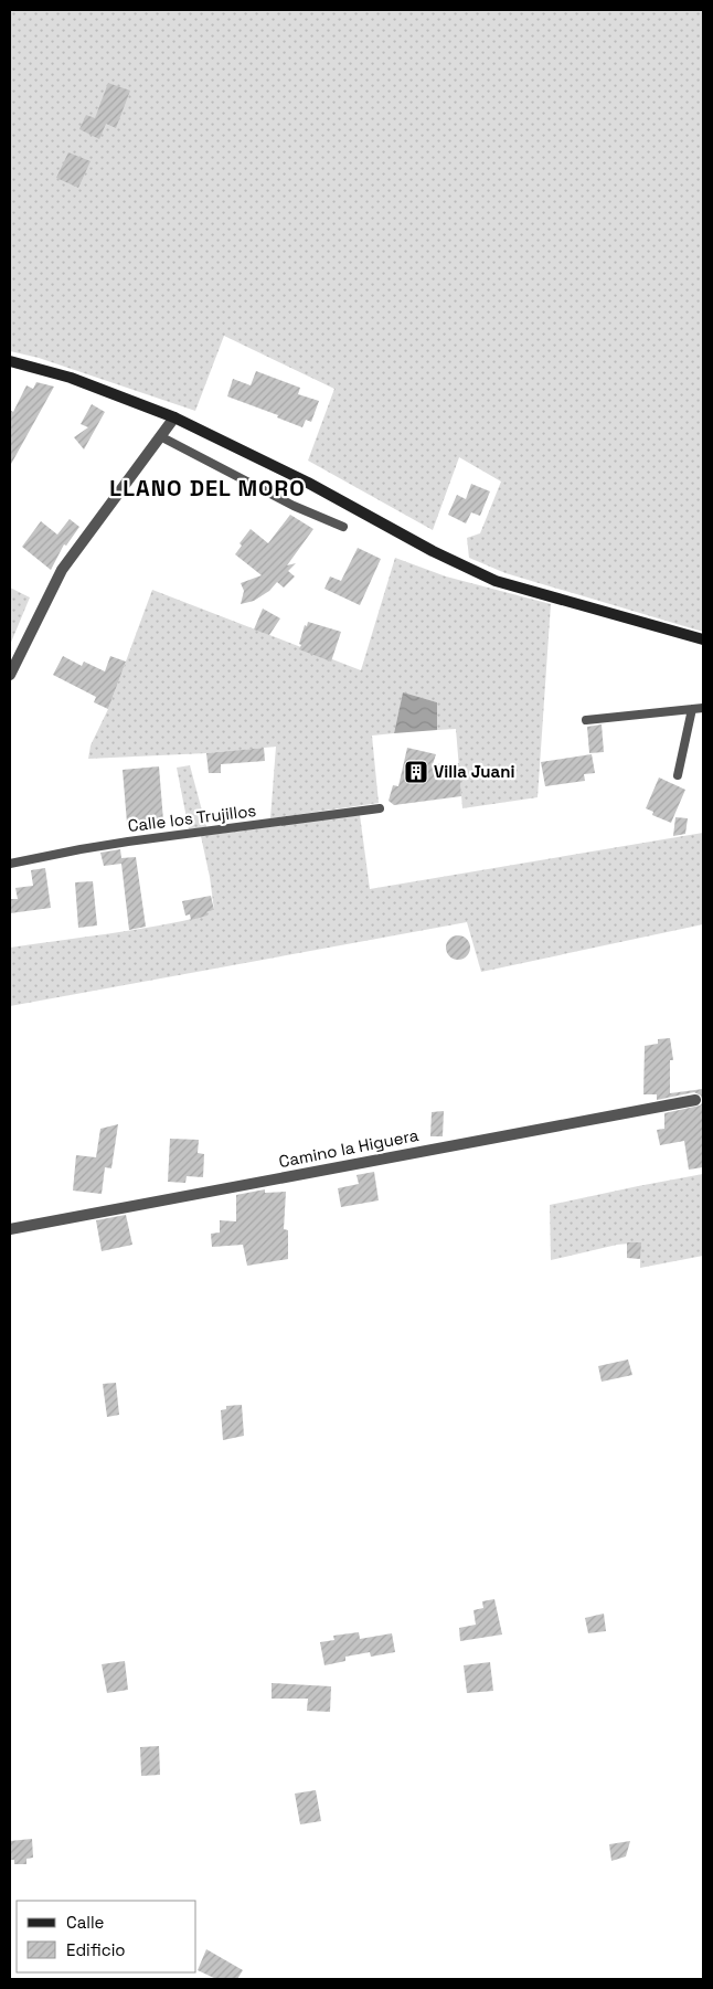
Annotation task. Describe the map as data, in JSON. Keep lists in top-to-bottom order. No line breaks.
{"streets":{"street":["Camino la Higuera"],"lane":["Calle los Trujillos"]},"districts":["LLANO DEL MORO"],"places":{"building":["Villa Juani"]},"legend":["Calle","Edificio"]}
